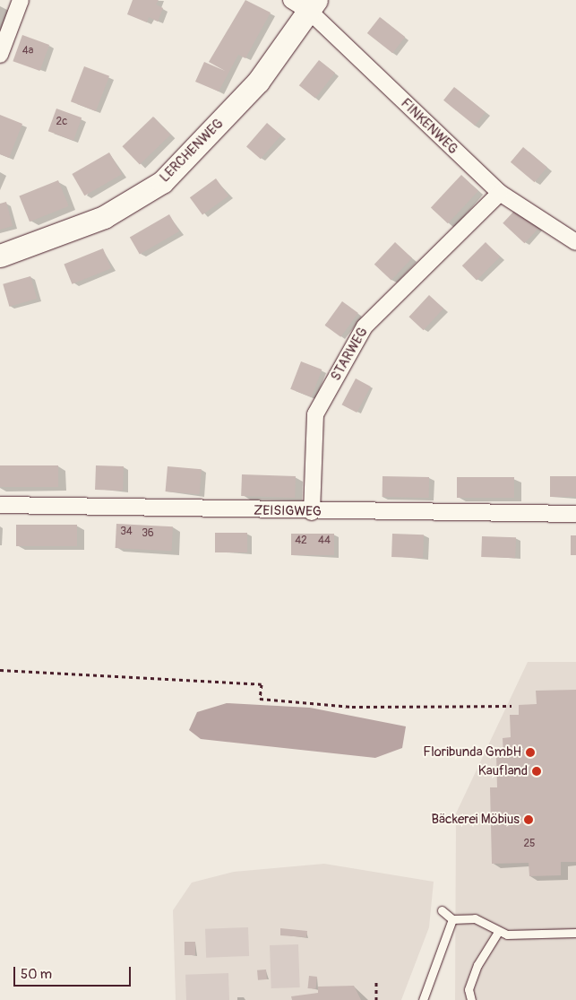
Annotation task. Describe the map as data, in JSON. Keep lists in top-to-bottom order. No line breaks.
{"streets":{"street":["FINKENWEG","LERCHENWEG","STARWEG","ZEISIGWEG"]},"crossings":[["FINKENWEG","LERCHENWEG"],["FINKENWEG","STARWEG"],["STARWEG","ZEISIGWEG"]],"places":["Floribunda GmbH","Kaufland","Bäckerei Möbius"],"house_numbers":["4a","2c","34","36","42","44","25"],"scale_bar":"50 m"}
